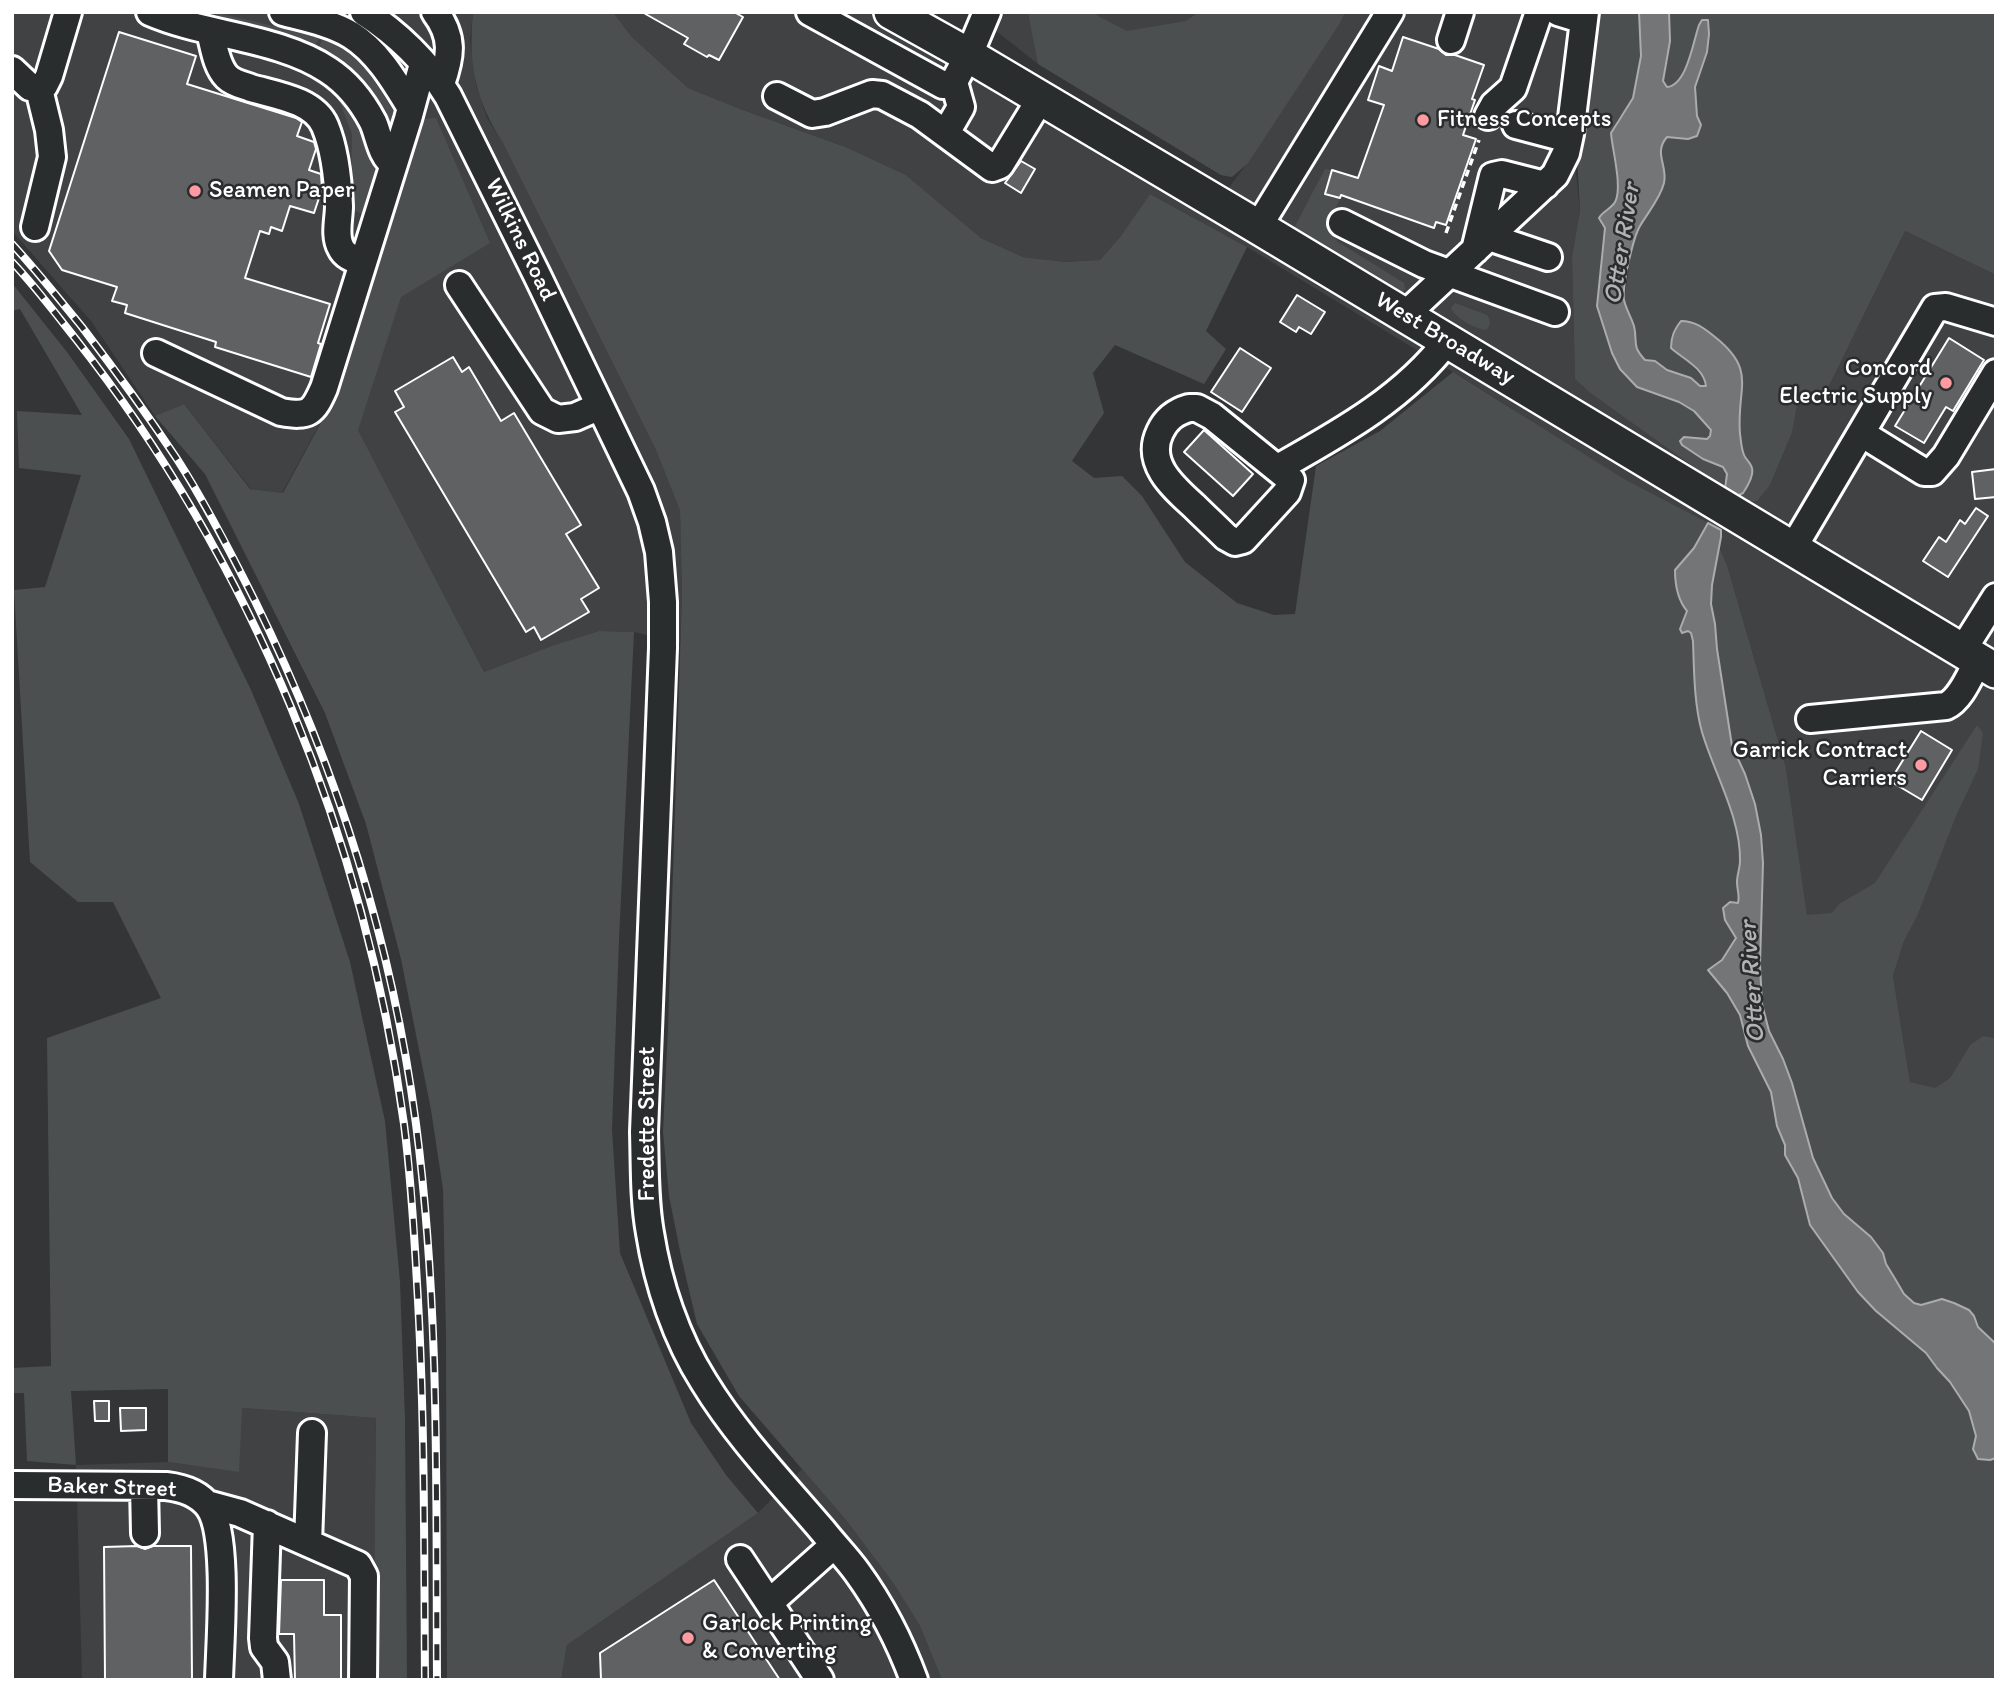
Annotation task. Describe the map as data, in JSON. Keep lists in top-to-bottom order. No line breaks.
{"streets":{"main road":["West Broadway"],"street":["Wilkins Road","Fredette Street","Baker Street"]},"crossings":[["Wilkins Road","Fredette Street"]],"water":["Otter River"],"places":["Fitness Concepts","Seamen Paper","Concord Electric Supply","Garrick Contract Carriers","Garlock Printing & Converting"]}
